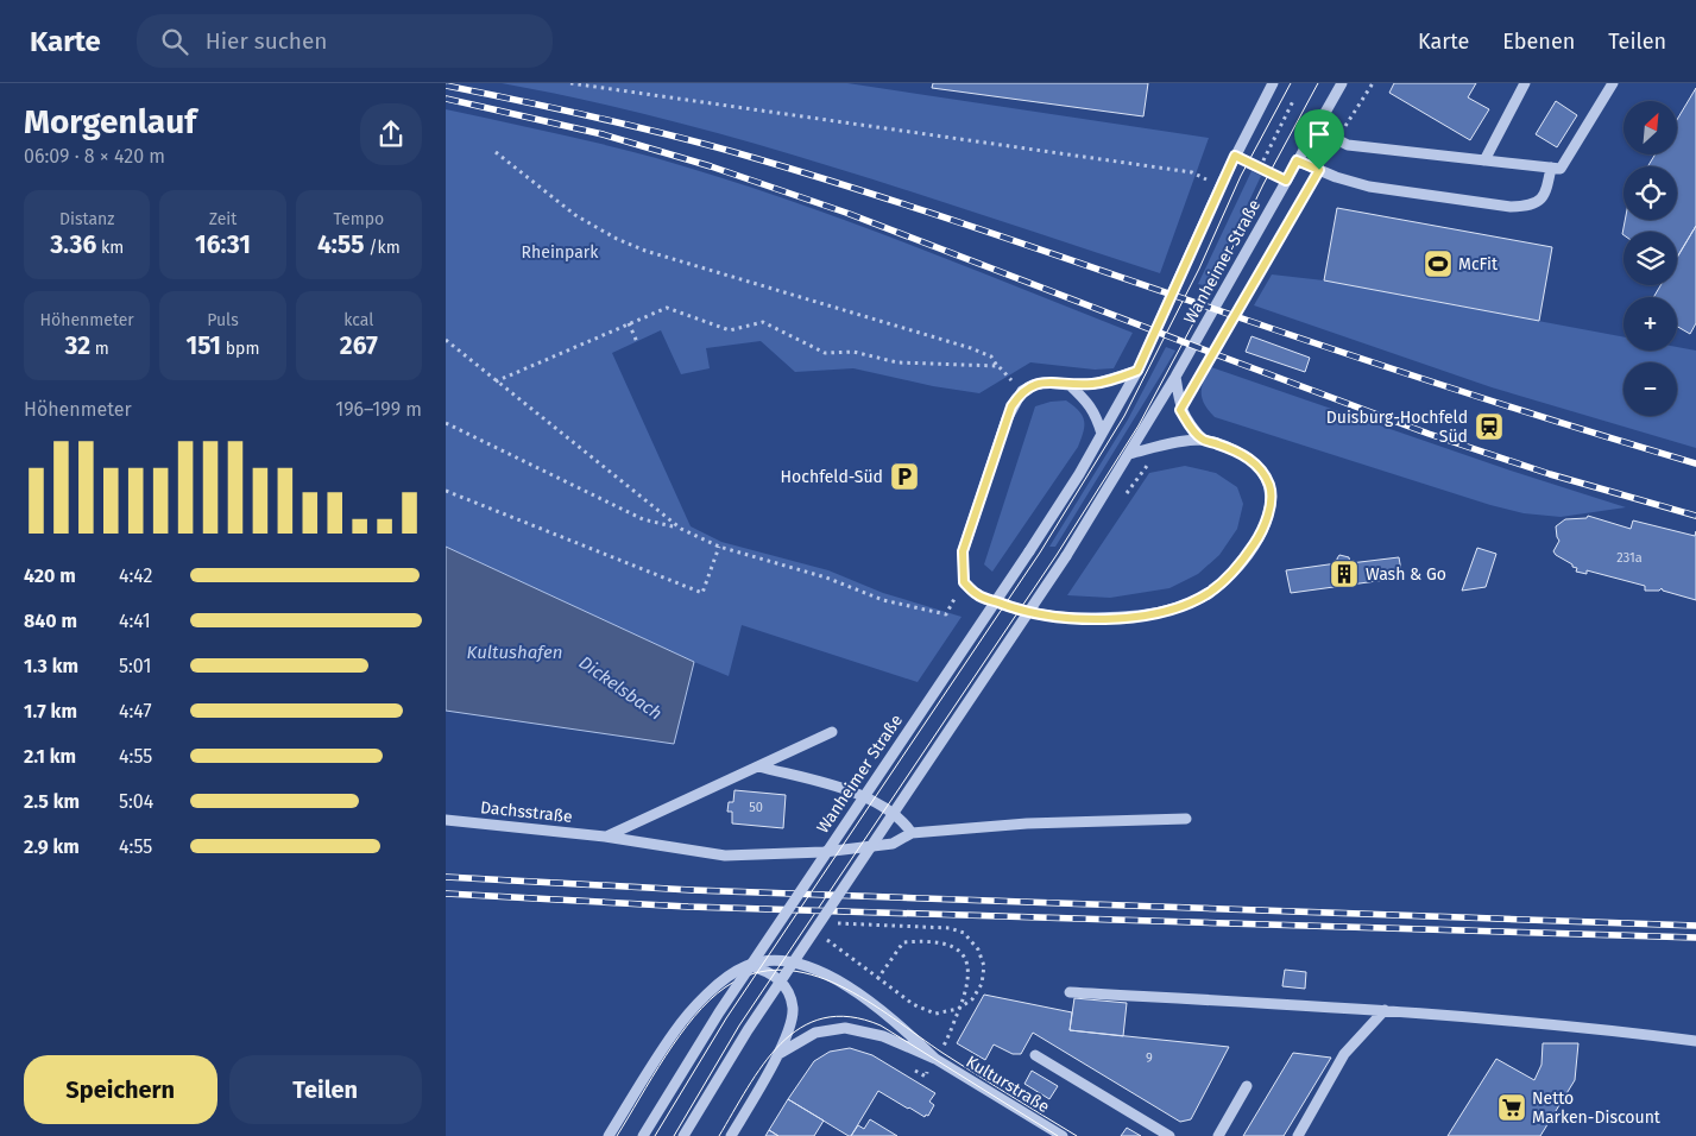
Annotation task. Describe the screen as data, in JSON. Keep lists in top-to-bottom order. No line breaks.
{"streets":{"street":["Wanheimer Straße","Dachsstraße","Kulturstraße"]},"water":["Kultushafen","Dickelsbach"],"parks":["Rheinpark"],"places":{"sports":["McFit"],"station":["Duisburg-Hochfeld Süd"],"parking":["Hochfeld-Süd"],"building":["Wash & Go"],"supermarket":["Netto Marken-Discount"]},"house_numbers":["231a","50","9"],"north":"top right","page":{"header":"Karte","search":"Hier suchen","nav":["Karte","Ebenen","Teilen"],"heading":["Morgenlauf","06:09 · 8 × 420 m"],"map_buttons":["+","−"],"stats":[["Distanz","3.36 km"],["Zeit","16:31"],["Tempo","4:55 /km"],["Höhenmeter","32 m"],["Puls","151 bpm"],["kcal","267"]],"chart":["Höhenmeter","196–199 m"],"list":[{"name":"420 m","note":"4:42"},{"name":"840 m","note":"4:41"},{"name":"1.3 km","note":"5:01"},{"name":"1.7 km","note":"4:47"},{"name":"2.1 km","note":"4:55"},{"name":"2.5 km","note":"5:04"},{"name":"2.9 km","note":"4:55"}],"buttons":["Speichern","Teilen"]}}
